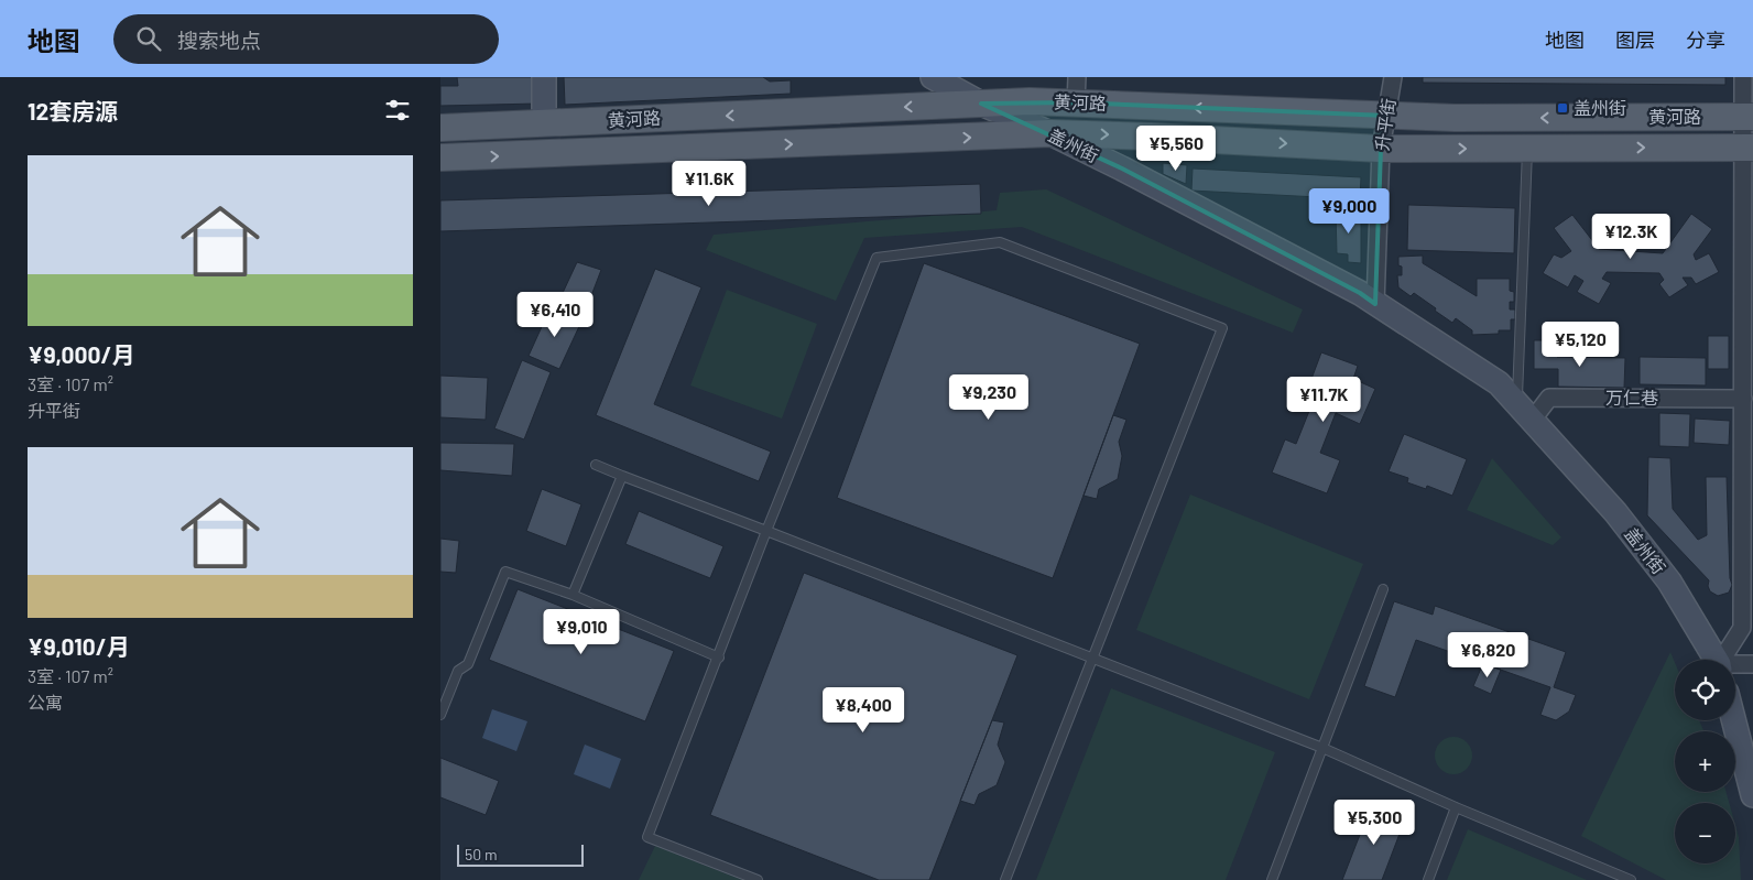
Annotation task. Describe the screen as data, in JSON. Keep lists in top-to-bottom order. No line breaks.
{"streets":{"main road":["黄河路"],"street":["升平街","盖州街","万仁巷"]},"crossings":[["黄河路","升平街"],["黄河路","盖州街"],["升平街","盖州街"],["盖州街","万仁巷"]],"places":{"transit":["盖州街"]},"scale_bar":"50 m","page":{"header":"地图","search":"搜索地点","nav":["地图","图层","分享"],"heading":"12套房源","price":["¥5,560","¥11.6K","¥9,000","¥12.3K","¥6,410","¥5,120","¥9,230","¥11.7K","¥9,010","¥6,820","¥8,400","¥5,300"],"list":[{"name":"¥9,000/月","note":"3室 · 107 m² · 升平街"},{"name":"¥9,010/月","note":"3室 · 107 m² · 公寓"}],"map_buttons":["+","−"],"scale":"50 m"}}
